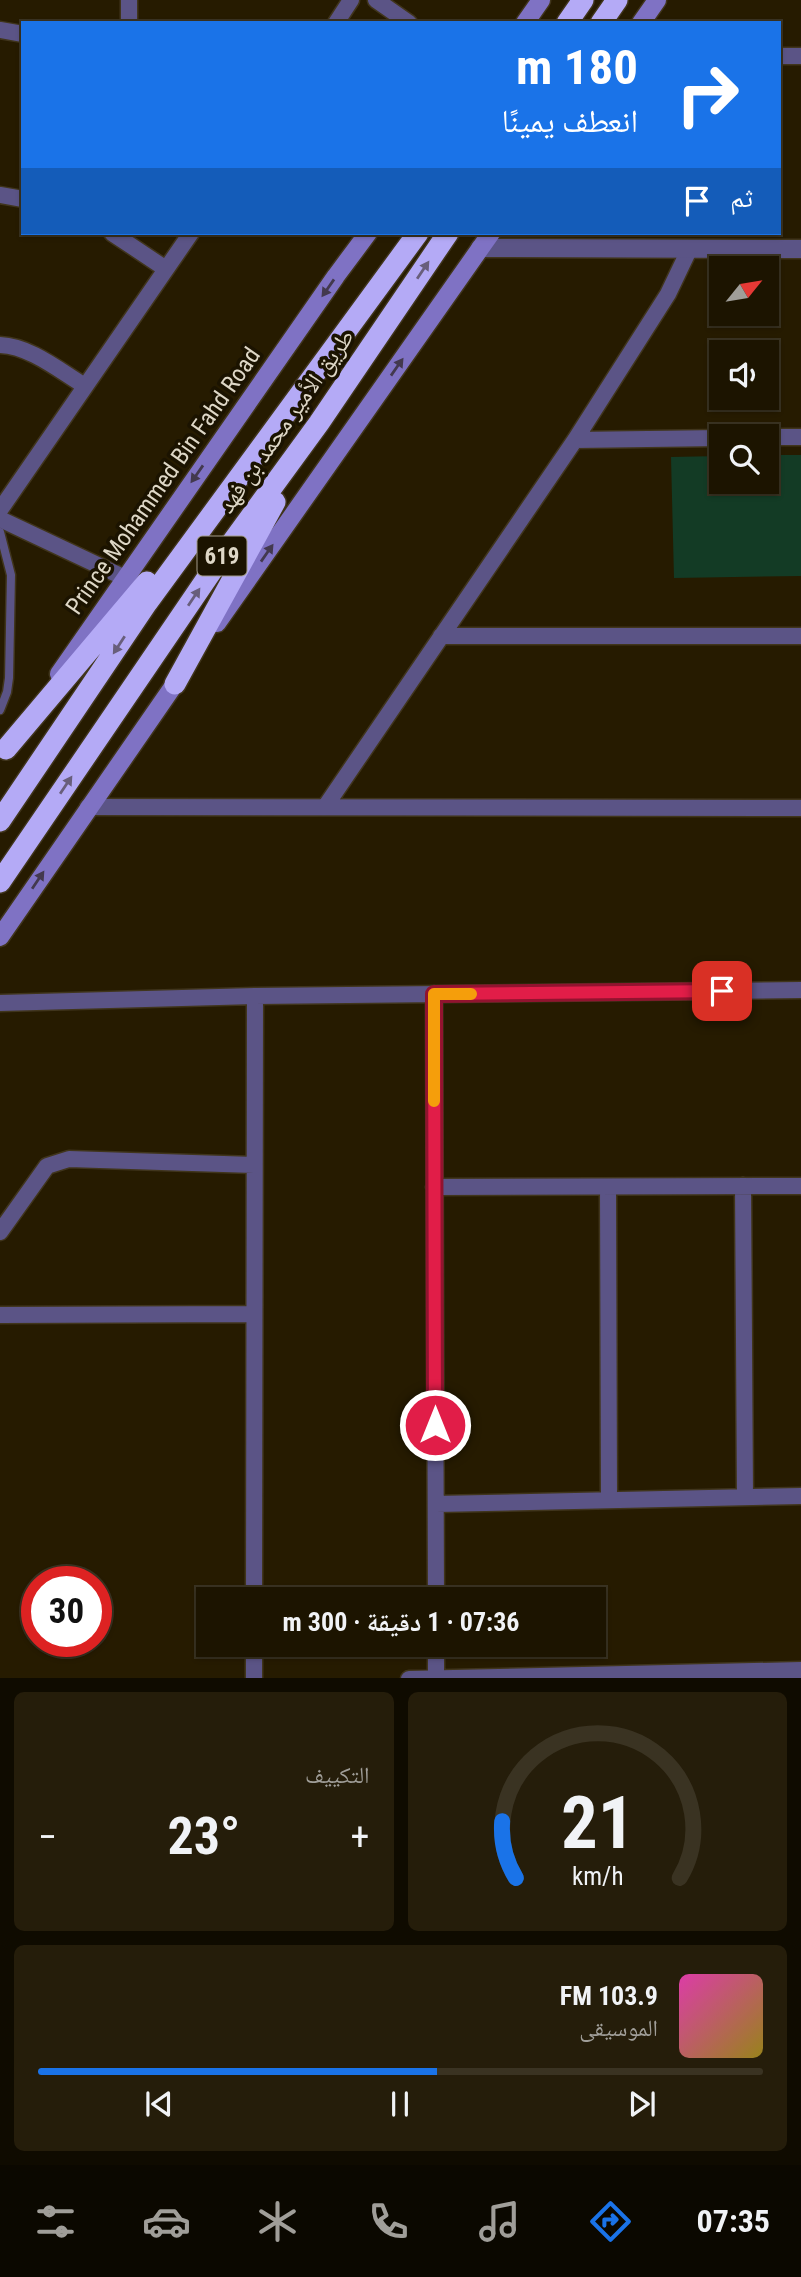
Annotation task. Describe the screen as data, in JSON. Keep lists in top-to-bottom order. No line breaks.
{"streets":{"highway":["طريق الأمير محمد بن فهد","619"],"main road":["Prince Mohammed Bin Fahd Road"]},"north":"top right","page":{"turn":["180 m","انعطف يمينًا"],"then":"ثم","limit":"30","trip":"07:36 · 1 دقيقة · 300 m","tile":"التكييف","heat":["−","23°","+"],"song":["103.9 FM","الموسيقى"],"tabs":"07:35","gauge":["21","km/h"]}}
